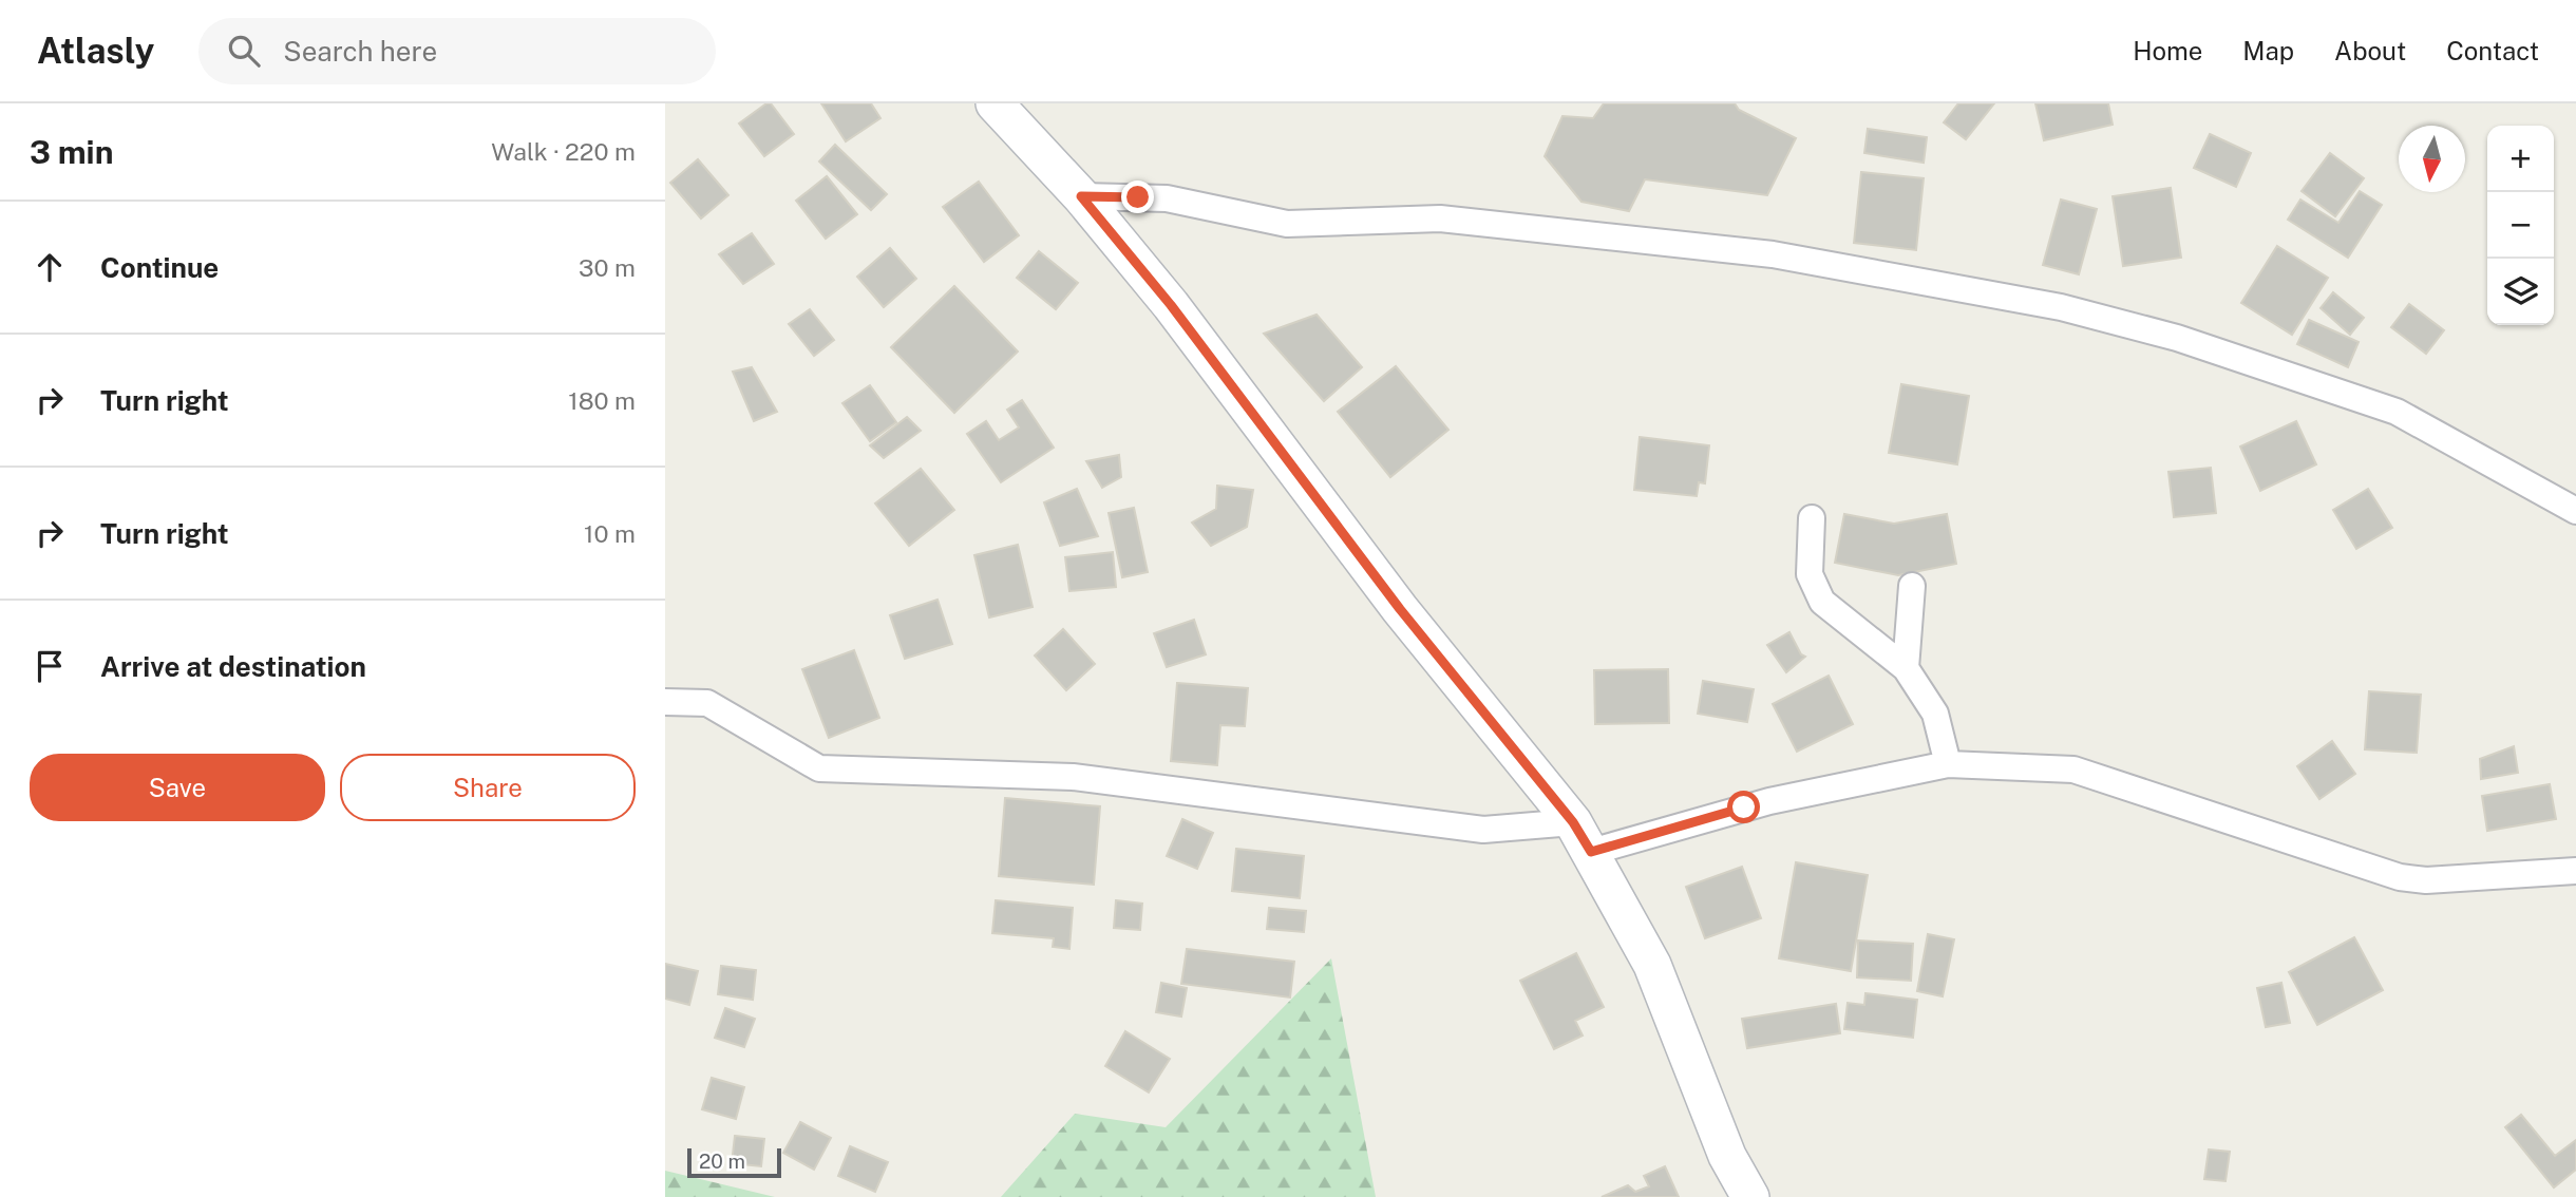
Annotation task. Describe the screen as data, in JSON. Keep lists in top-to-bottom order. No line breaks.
{"scale_bar":"20 m","north":"bottom","page":{"header":"Atlasly","search":"Search here","nav":["Home","Map","About","Contact"],"heading":["3 min","Walk · 220 m"],"map_buttons":["+","−"],"list":[["Continue","30 m"],["Turn right","180 m"],["Turn right","10 m"],"Arrive at destination"],"buttons":["Save","Share"],"scale":"20 m"}}
